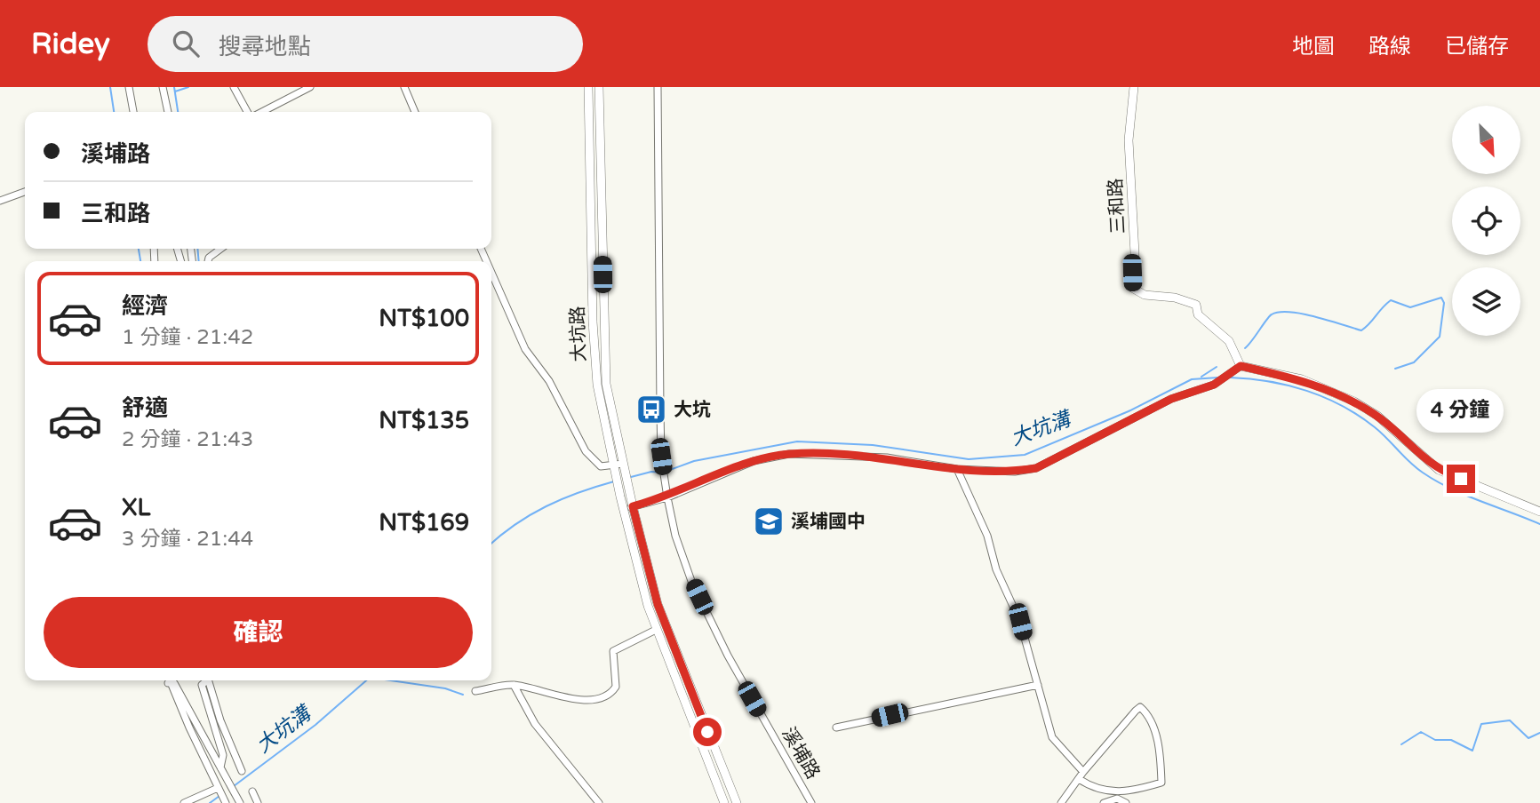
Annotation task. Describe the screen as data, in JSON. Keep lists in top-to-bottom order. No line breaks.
{"streets":{"main road":["三和路","大坑路"],"street":["溪埔路"]},"water":["大坑溝"],"places":{"bus stop":["大坑"],"school or university":["溪埔國中"]},"north":"bottom right","page":{"header":"Ridey","search":"搜尋地點","nav":["地圖","路線","已儲存"],"banner":["溪埔路","三和路"],"list":[{"name":"經濟","note":"1 分鐘 · 21:42","value":"NT$100"},{"name":"舒適","note":"2 分鐘 · 21:43","value":"NT$135"},{"name":"XL","note":"3 分鐘 · 21:44","value":"NT$169"}],"bubble":"4 分鐘","buttons":"確認"}}
